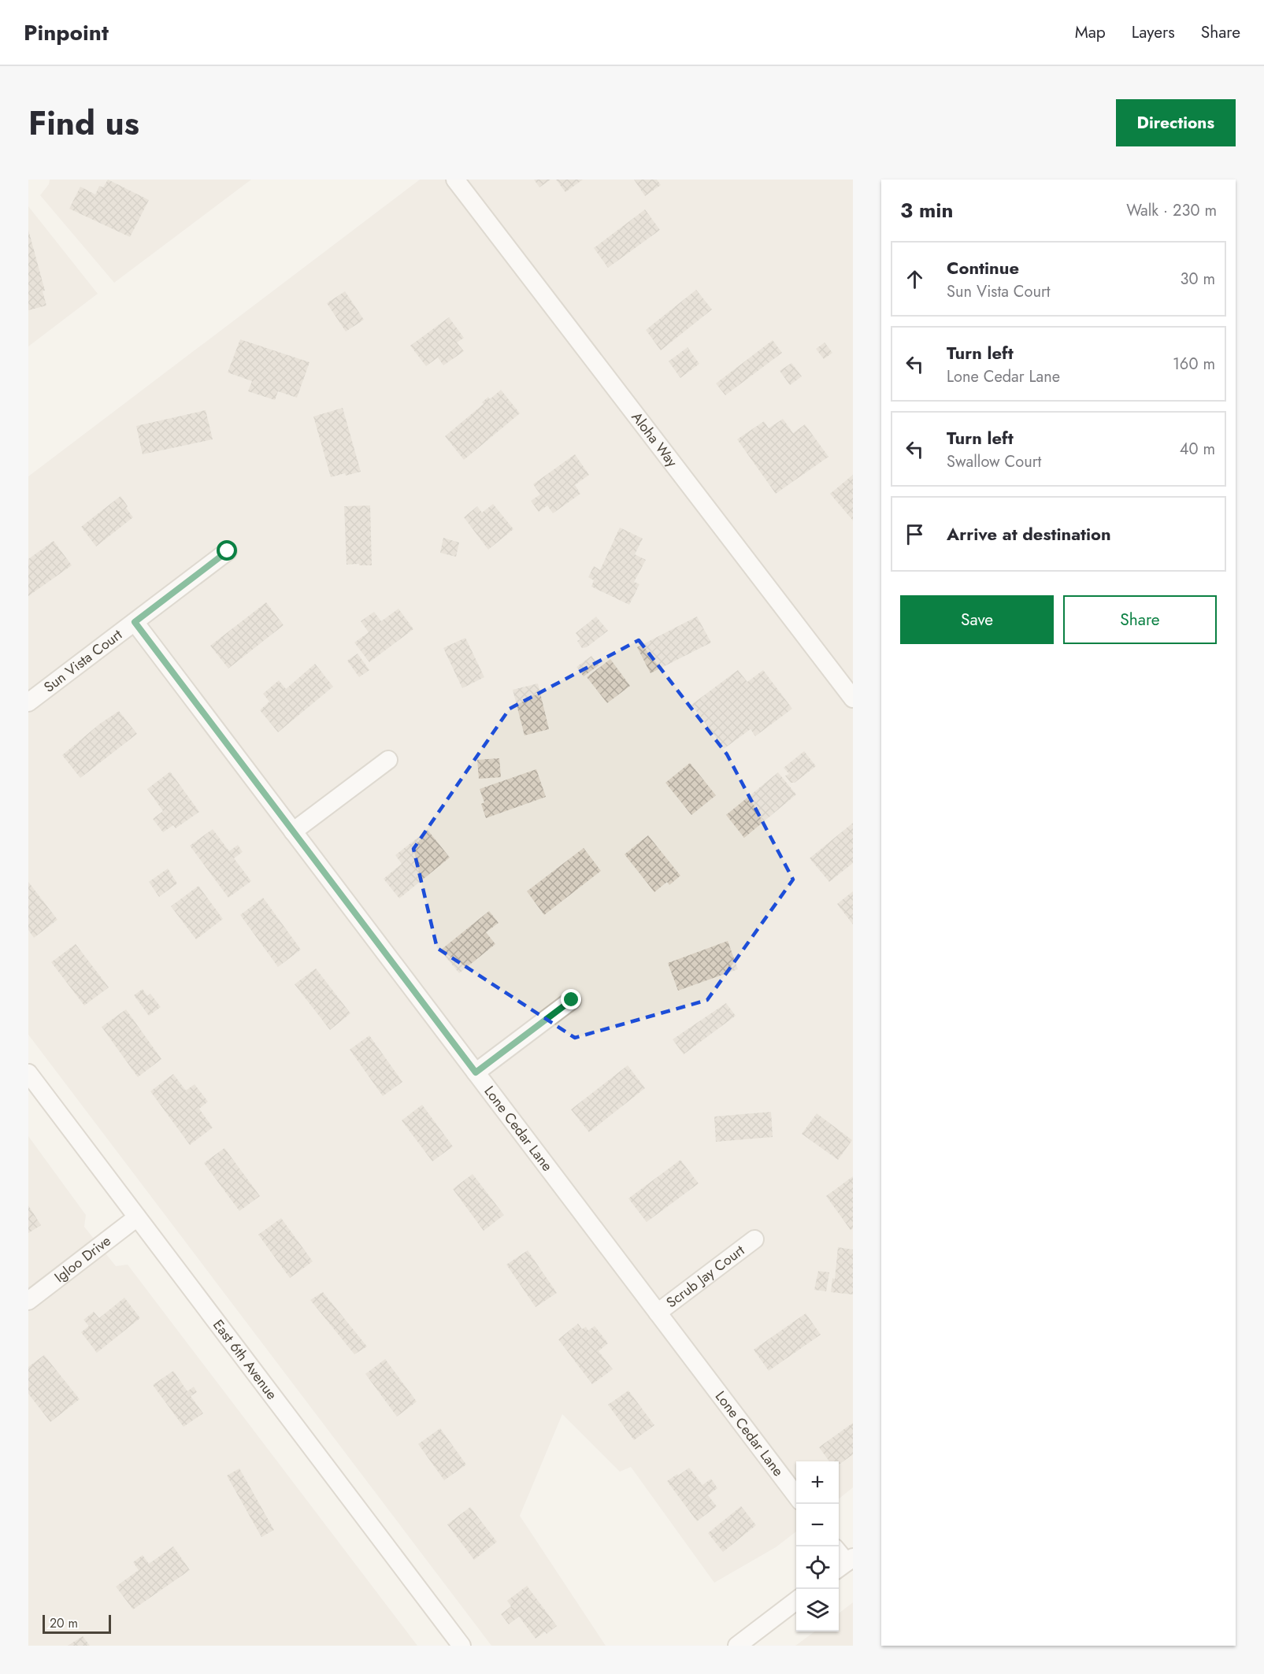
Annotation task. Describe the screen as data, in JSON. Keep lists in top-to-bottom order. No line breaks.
{"streets":{"street":["Aloha Way","Sun Vista Court","Lone Cedar Lane","Igloo Drive","Scrub Jay Court","East 6th Avenue"]},"crossings":[["Sun Vista Court","Lone Cedar Lane"],["Lone Cedar Lane","Scrub Jay Court"],["Igloo Drive","East 6th Avenue"]],"scale_bar":"20 m","page":{"header":"Pinpoint","nav":["Map","Layers","Share"],"title":"Find us","buttons":["Directions",["Save","Share"]],"heading":["3 min","Walk · 230 m"],"list":[["Continue","Sun Vista Court","30 m"],["Turn left","Lone Cedar Lane","160 m"],["Turn left","Swallow Court","40 m"],"Arrive at destination"],"map_buttons":["+","−"],"scale":"20 m"}}
